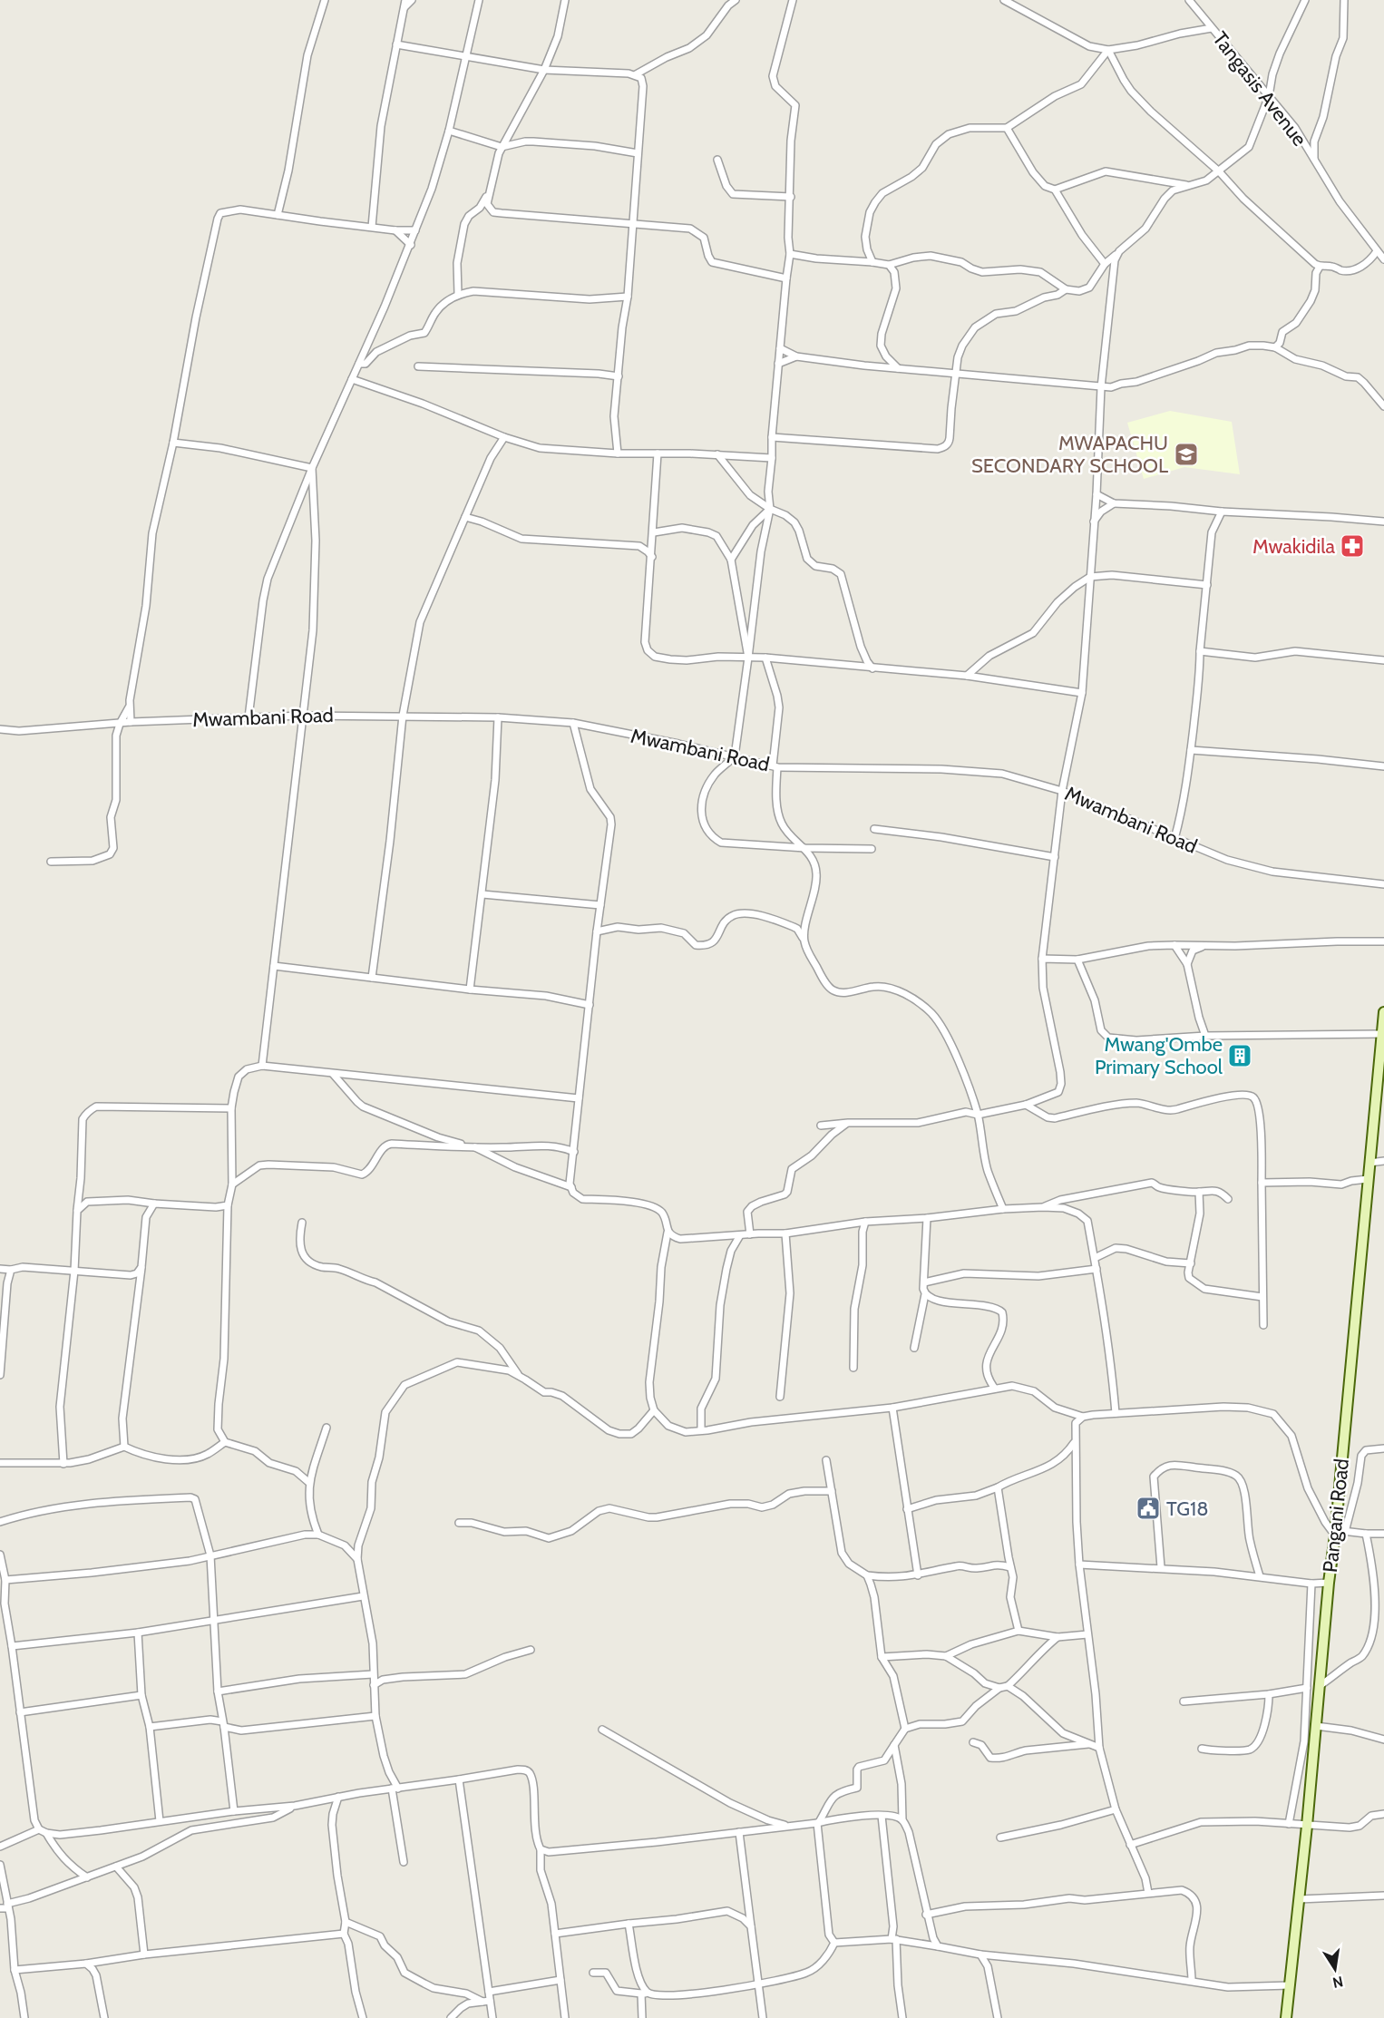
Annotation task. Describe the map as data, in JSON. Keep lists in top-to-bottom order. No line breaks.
{"streets":{"main road":["Pangani Road"],"street":["Tangasis Avenue","Mwambani Road"]},"places":{"school or university":["MWAPACHU SECONDARY SCHOOL"],"pharmacy":["Mwakidila"],"building":["Mwang'Ombe Primary School"],"public building":["TG18"]},"north":"bottom"}
